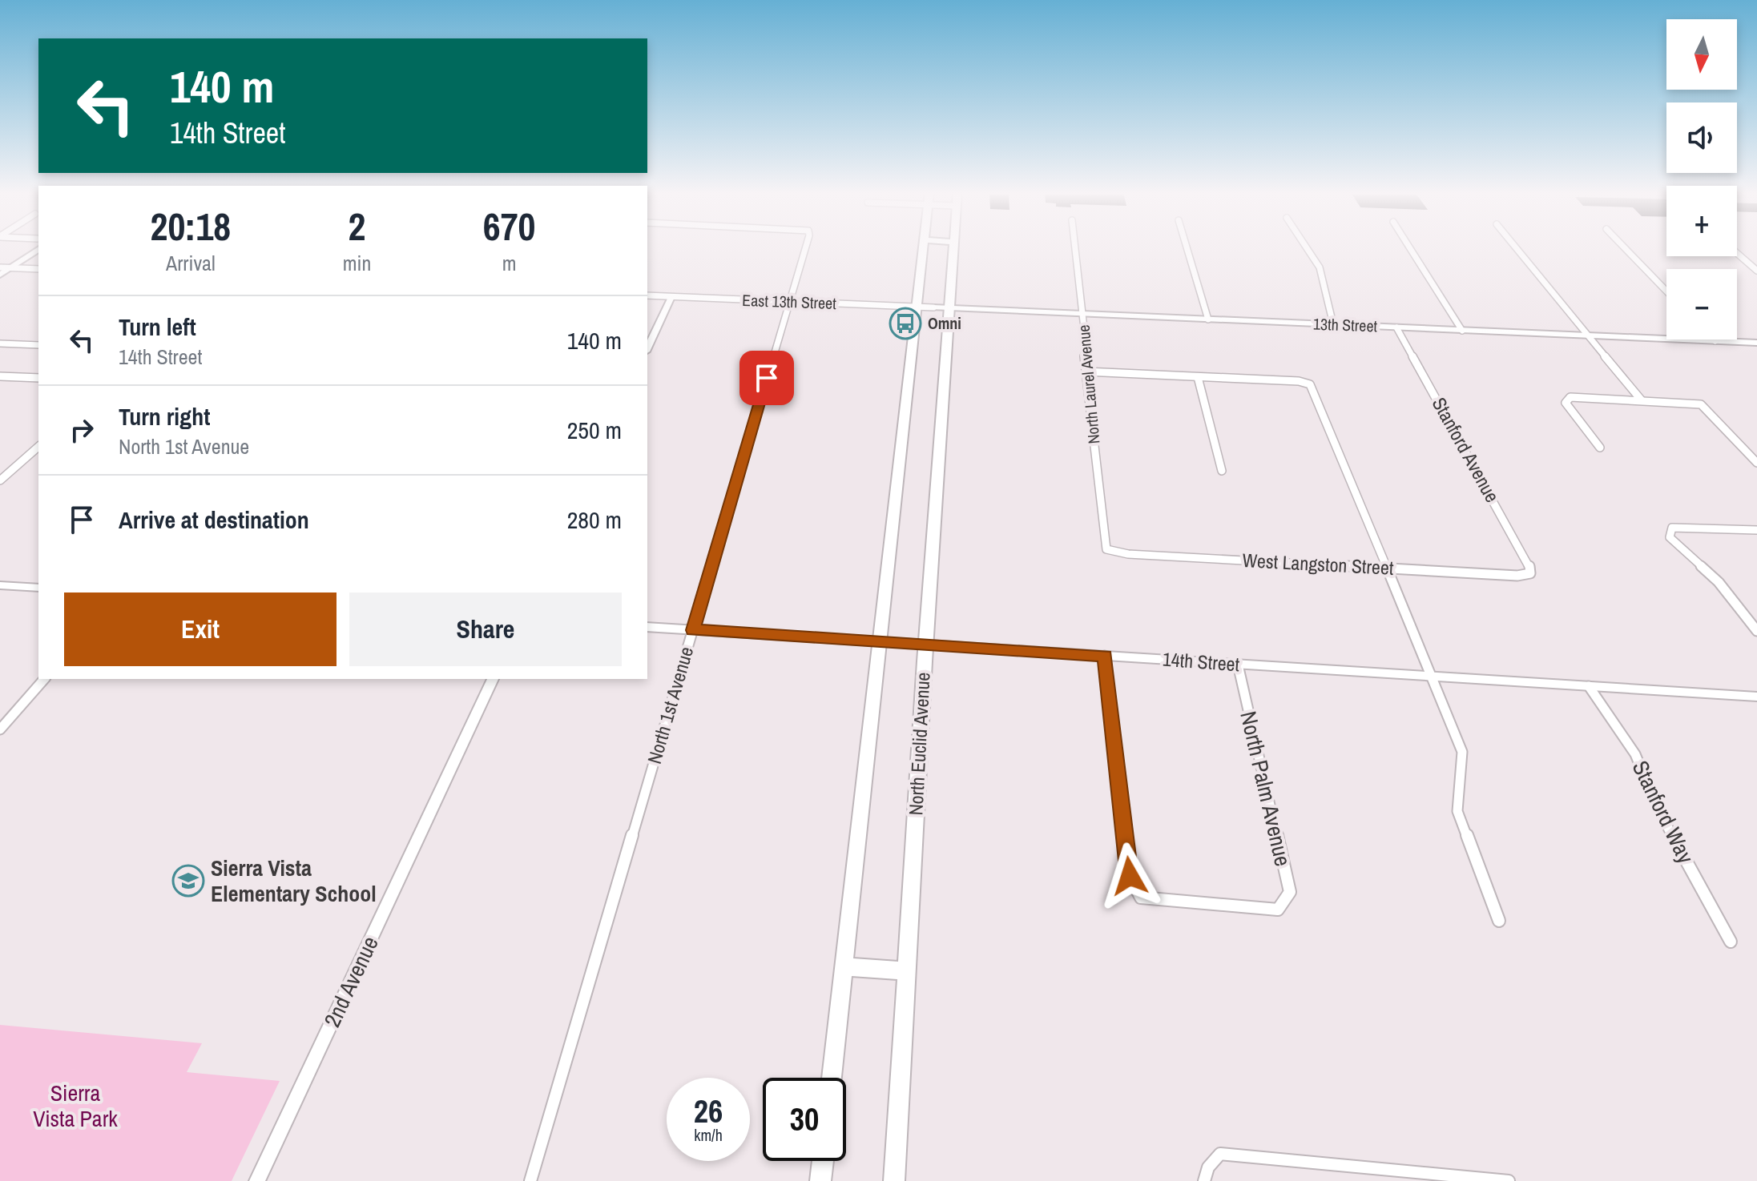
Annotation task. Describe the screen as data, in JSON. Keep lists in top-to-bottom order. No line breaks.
{"streets":{"main road":["North Euclid Avenue"],"street":["East 13th Street","13th Street","North Laurel Avenue","Stanford Avenue","West Langston Street","14th Street","North 1st Avenue","North Palm Avenue","Stanford Way","2nd Avenue"]},"crossings":[["East 13th Street","13th Street"],["East 13th Street","North 1st Avenue"],["13th Street","North Laurel Avenue"],["13th Street","Stanford Avenue"],["13th Street","North Euclid Avenue"],["North Laurel Avenue","West Langston Street"],["Stanford Avenue","West Langston Street"],["14th Street","North 1st Avenue"],["14th Street","North Euclid Avenue"],["14th Street","North Palm Avenue"],["14th Street","Stanford Way"]],"parks":["Sierra Vista Park"],"places":{"bus stop":["Omni"],"school or university":["Sierra Vista Elementary School"]},"north":"bottom","page":{"map_buttons":["+","−"],"turn":["140 m","14th Street"],"eta":["20:18","Arrival","2","min","670","m"],"list":[{"name":"Turn left","note":"14th Street","value":"140 m"},{"name":"Turn right","note":"North 1st Avenue","value":"250 m"},{"name":"Arrive at destination","value":"280 m"}],"buttons":["Exit","Share"],"speed":"26 km/h","limit":"30"}}
